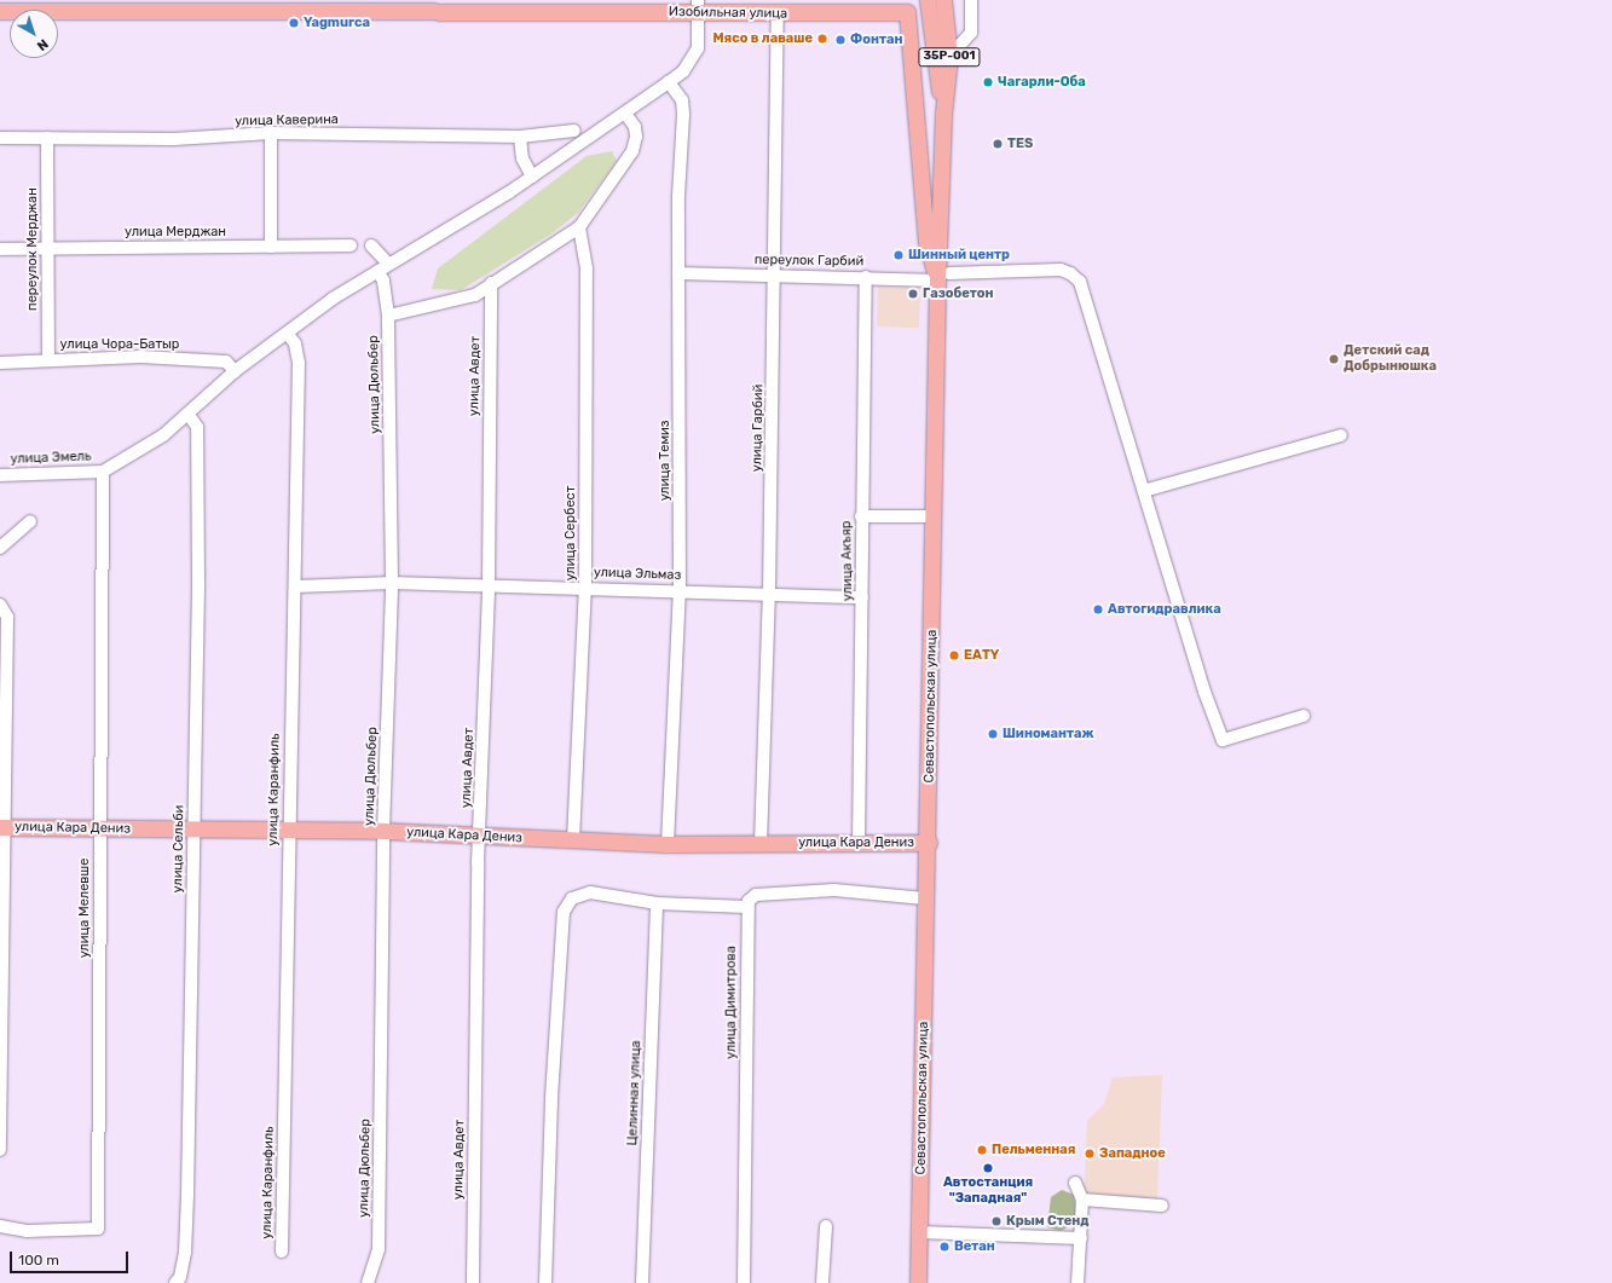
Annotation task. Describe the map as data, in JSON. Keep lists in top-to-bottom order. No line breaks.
{"streets":{"main road":["Изобильная улица","35Р-001","Севастопольская улица","улица Кара Дениз"],"street":["улица Каверина","улица Мерджан","переулок Мерджан","переулок Гарбий","улица Чора-Батыр","улица Авдет","улица Дюльбер","улица Гарбий","улица Эмель","улица Темиз","улица Сербест","улица Акъяр","улица Эльмаз","улица Каранфиль","улица Сельби","улица Мелевше","улица Димитрова","Целинная улица"]},"crossings":[["Изобильная улица","переулок Гарбий"],["Изобильная улица","улица Гарбий"],["Изобильная улица","Севастопольская улица"],["35Р-001","Севастопольская улица"],["улица Каверина","переулок Мерджан"],["улица Мерджан","переулок Мерджан"],["переулок Мерджан","улица Чора-Батыр"],["переулок Гарбий","улица Гарбий"],["переулок Гарбий","улица Темиз"],["переулок Гарбий","улица Акъяр"],["переулок Гарбий","Севастопольская улица"],["улица Авдет","улица Эльмаз"],["улица Авдет","улица Кара Дениз"],["улица Дюльбер","улица Эльмаз"],["улица Дюльбер","улица Кара Дениз"],["улица Гарбий","улица Эльмаз"],["улица Гарбий","улица Кара Дениз"],["улица Эмель","улица Мелевше"],["улица Темиз","улица Эльмаз"],["улица Темиз","улица Кара Дениз"],["улица Сербест","улица Эльмаз"],["улица Сербест","улица Кара Дениз"],["улица Акъяр","улица Эльмаз"],["улица Акъяр","улица Кара Дениз"],["улица Эльмаз","улица Каранфиль"],["Севастопольская улица","улица Кара Дениз"],["улица Каранфиль","улица Кара Дениз"],["улица Кара Дениз","улица Сельби"],["улица Кара Дениз","улица Мелевше"]],"places":["Yagmurca","Мясо в лаваше","Фонтан","Чагарли-Оба","TES","Шинный центр","Газобетон","Детский сад Добрынюшка","Автогидравлика","EАTY","Шиномантаж","Пельменная","Западное","Автостанция \"Западная\"","Крым Стенд","Ветан"],"scale_bar":"100 m","north":"bottom right"}
